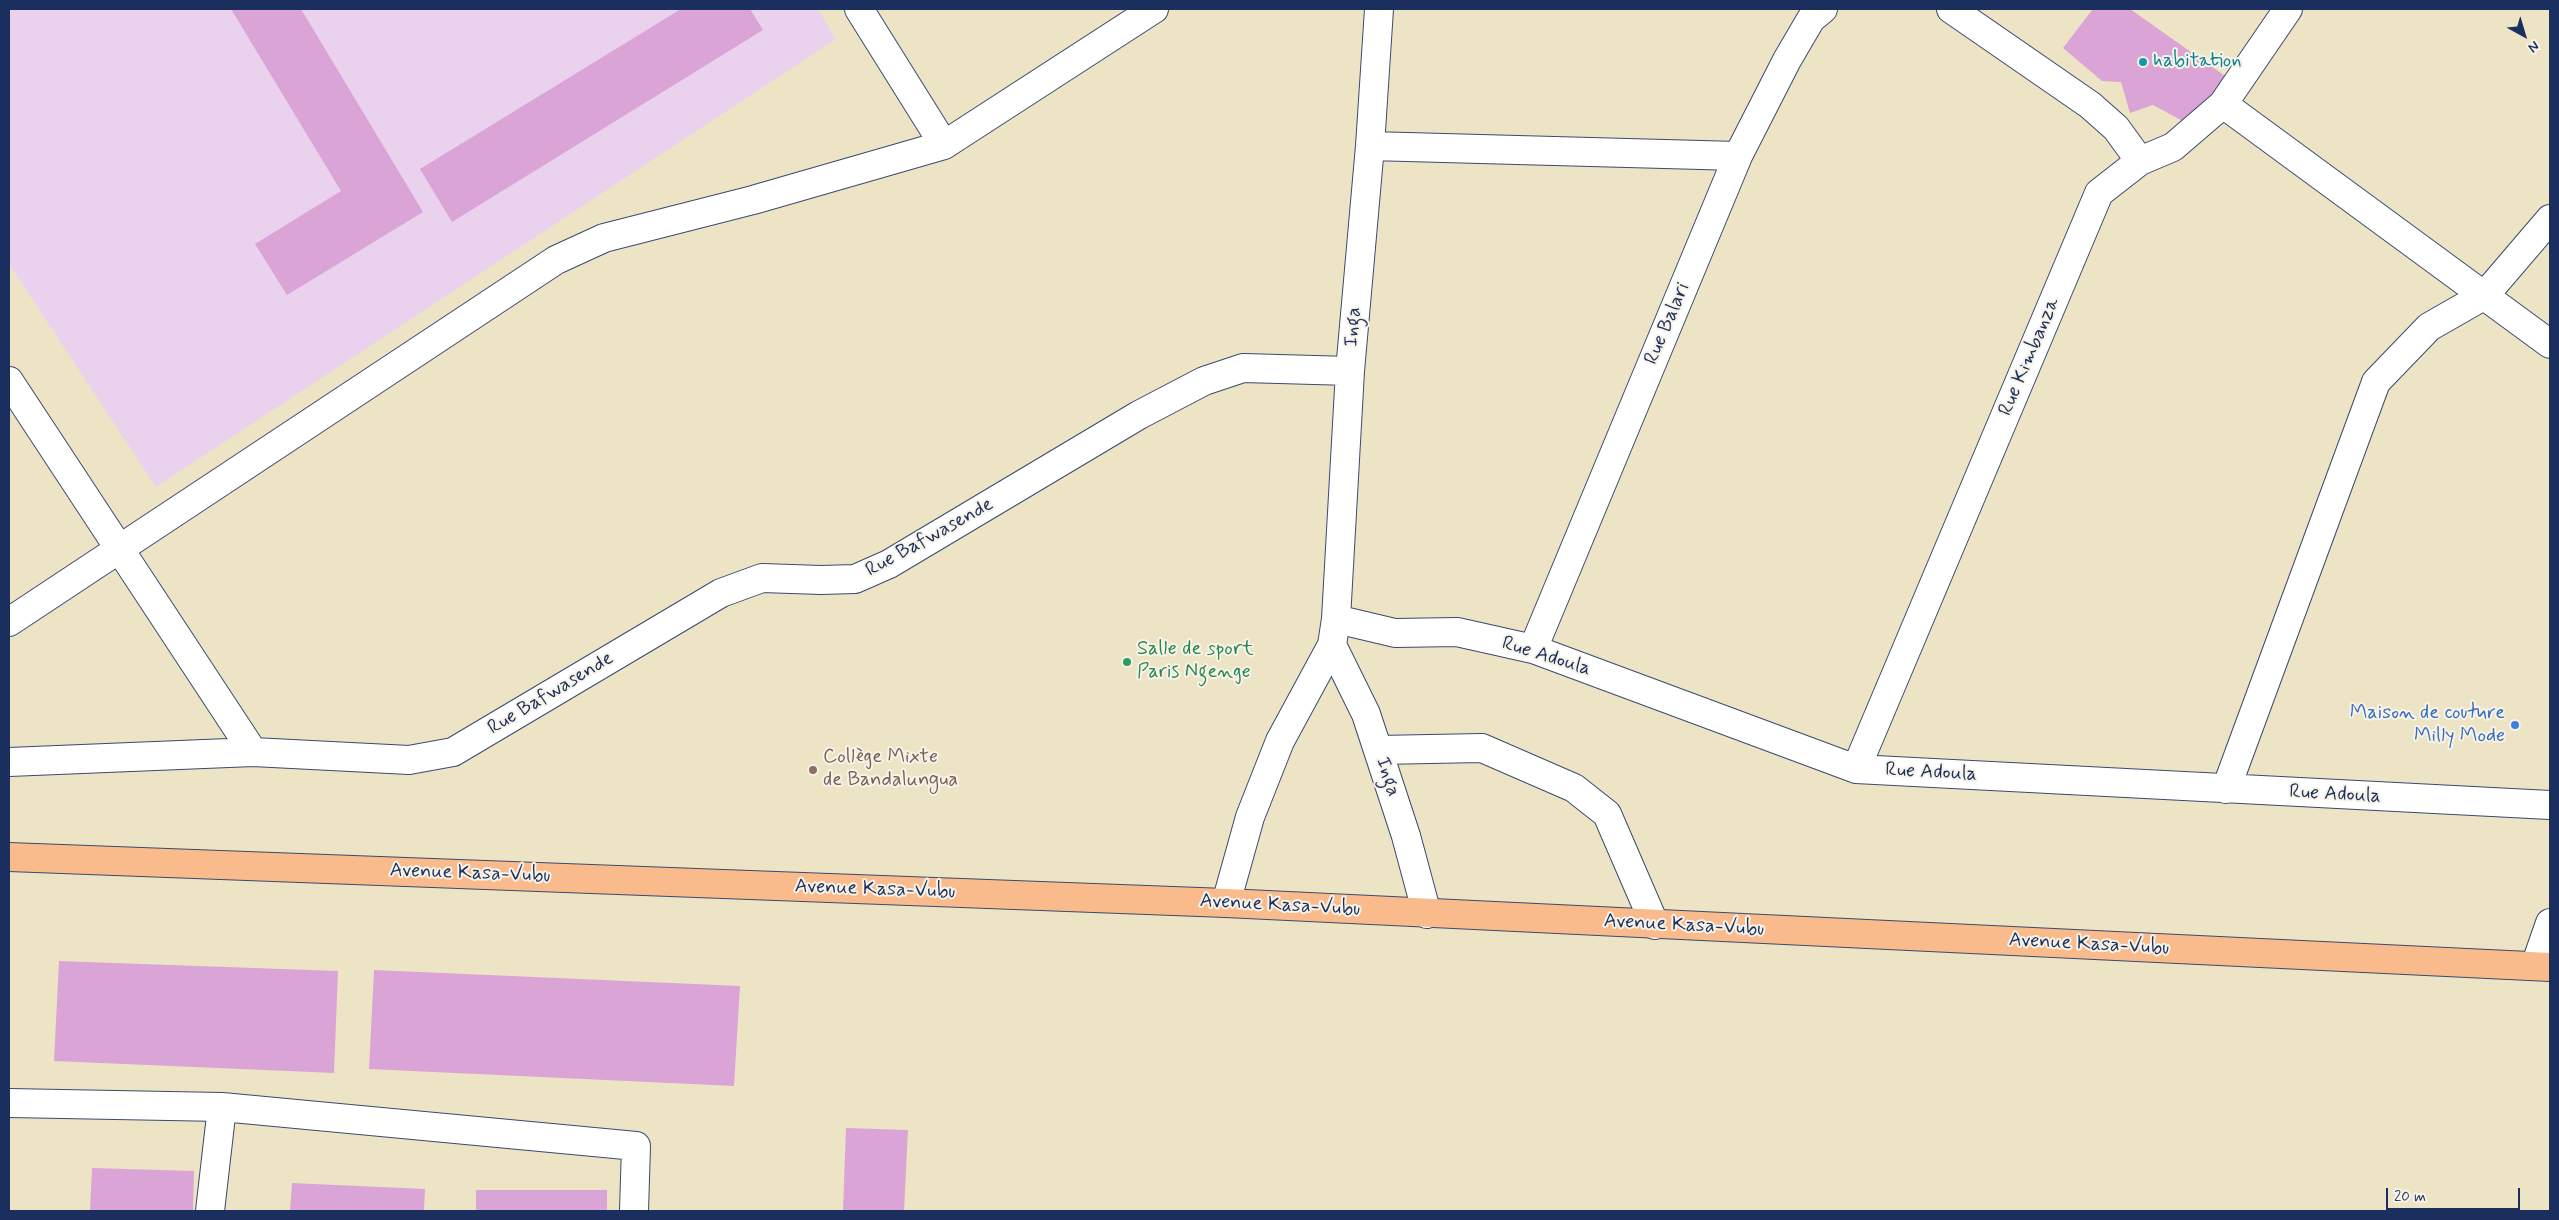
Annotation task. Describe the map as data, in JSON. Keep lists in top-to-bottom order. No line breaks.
{"streets":{"main road":["Avenue Kasa-Vubu"],"street":["Rue Balari","Inga","Rue Kimbanza","Rue Bafwasende","Rue Adoula"]},"crossings":[["Rue Balari","Rue Adoula"],["Inga","Rue Bafwasende"],["Inga","Rue Adoula"],["Inga","Avenue Kasa-Vubu"],["Rue Kimbanza","Rue Adoula"]],"places":["habitation","Salle de sport Paris Ngenge","Maison de couture Milly Mode","Collège Mixte de Bandalungua"],"scale_bar":"20 m","north":"bottom right"}
